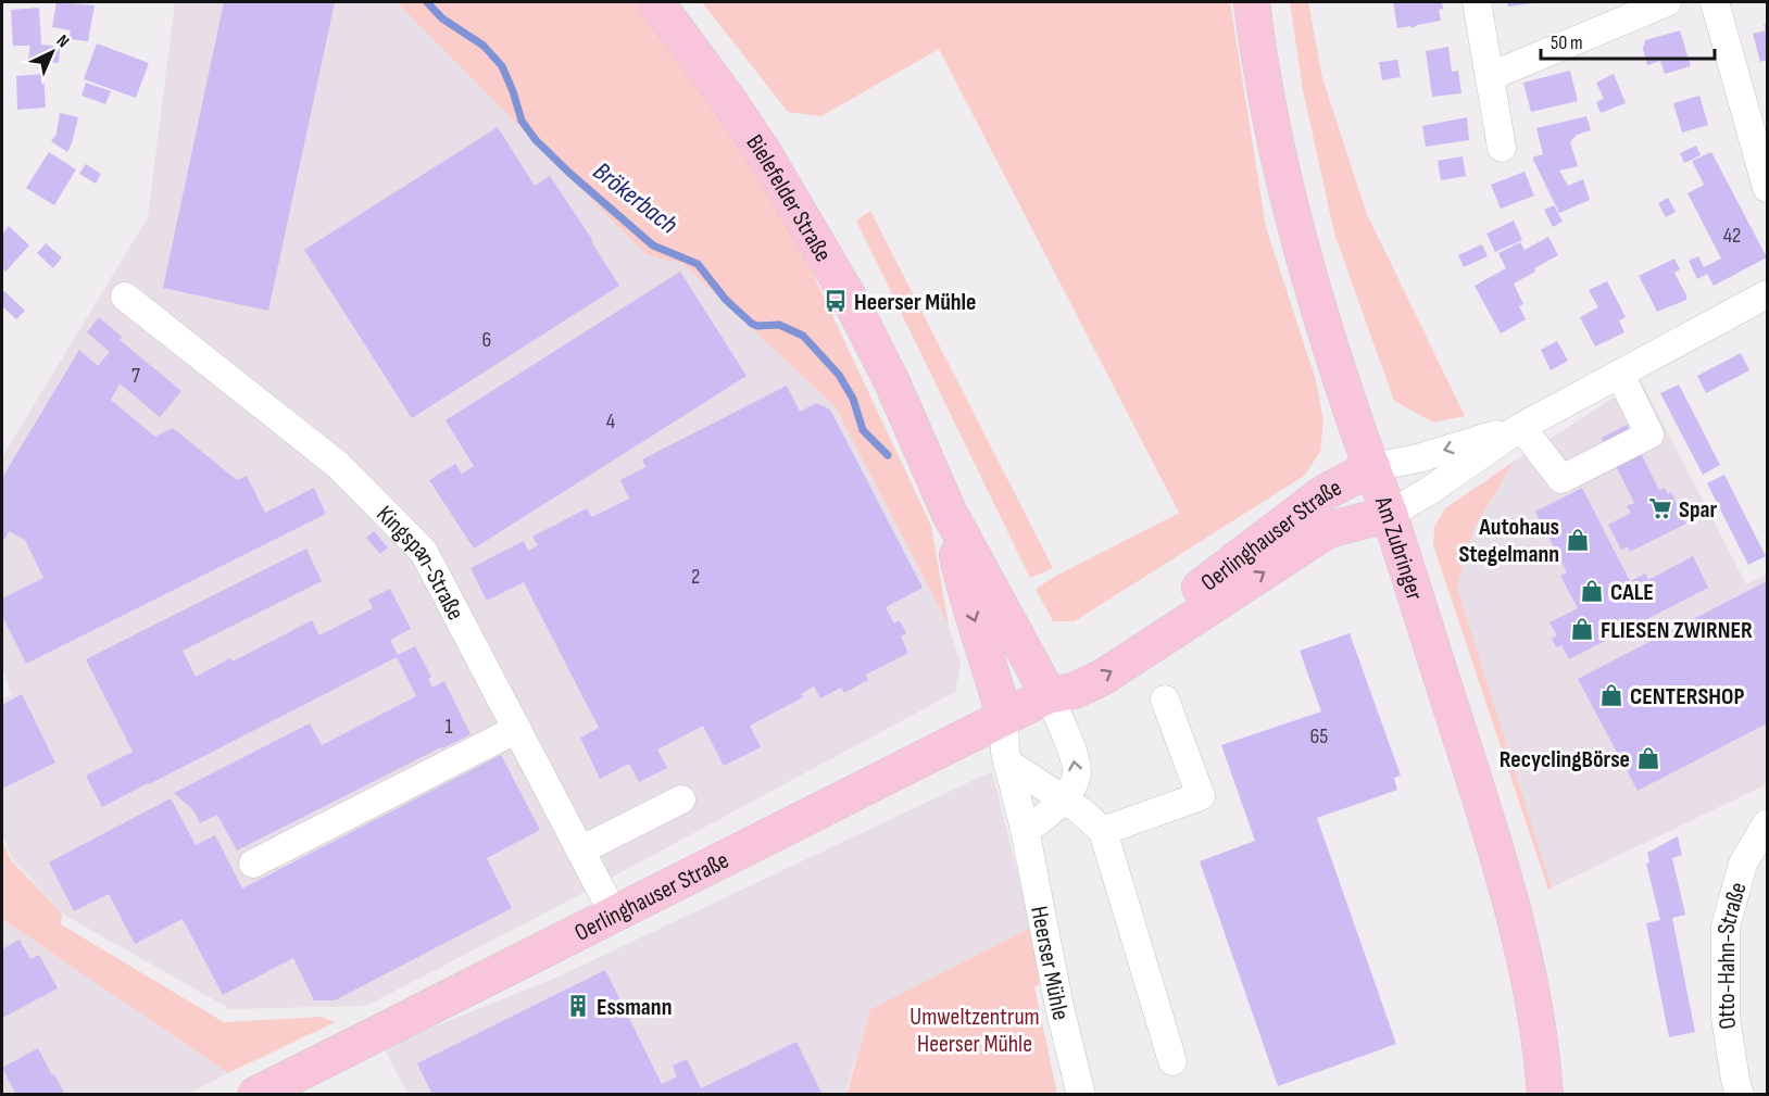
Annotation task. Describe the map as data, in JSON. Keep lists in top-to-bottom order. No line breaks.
{"streets":{"main road":["Bielefelder Straße","Oerlinghauser Straße","Am Zubringer"],"street":["Kingspan-Straße","Otto-Hahn-Straße","Heerser Mühle"]},"crossings":[["Bielefelder Straße","Oerlinghauser Straße"],["Bielefelder Straße","Heerser Mühle"],["Oerlinghauser Straße","Am Zubringer"],["Oerlinghauser Straße","Kingspan-Straße"],["Oerlinghauser Straße","Heerser Mühle"]],"water":["Brökerbach"],"parks":["Umweltzentrum Heerser Mühle"],"places":{"bus stop":["Heerser Mühle"],"supermarket":["Spar"],"shop":["Autohaus Stegelmann","CALE","FLIESEN ZWIRNER","CENTERSHOP","RecyclingBörse"],"building":["Essmann"]},"house_numbers":["42","6","7","4","2","1","65"],"scale_bar":"50 m","north":"top right"}
